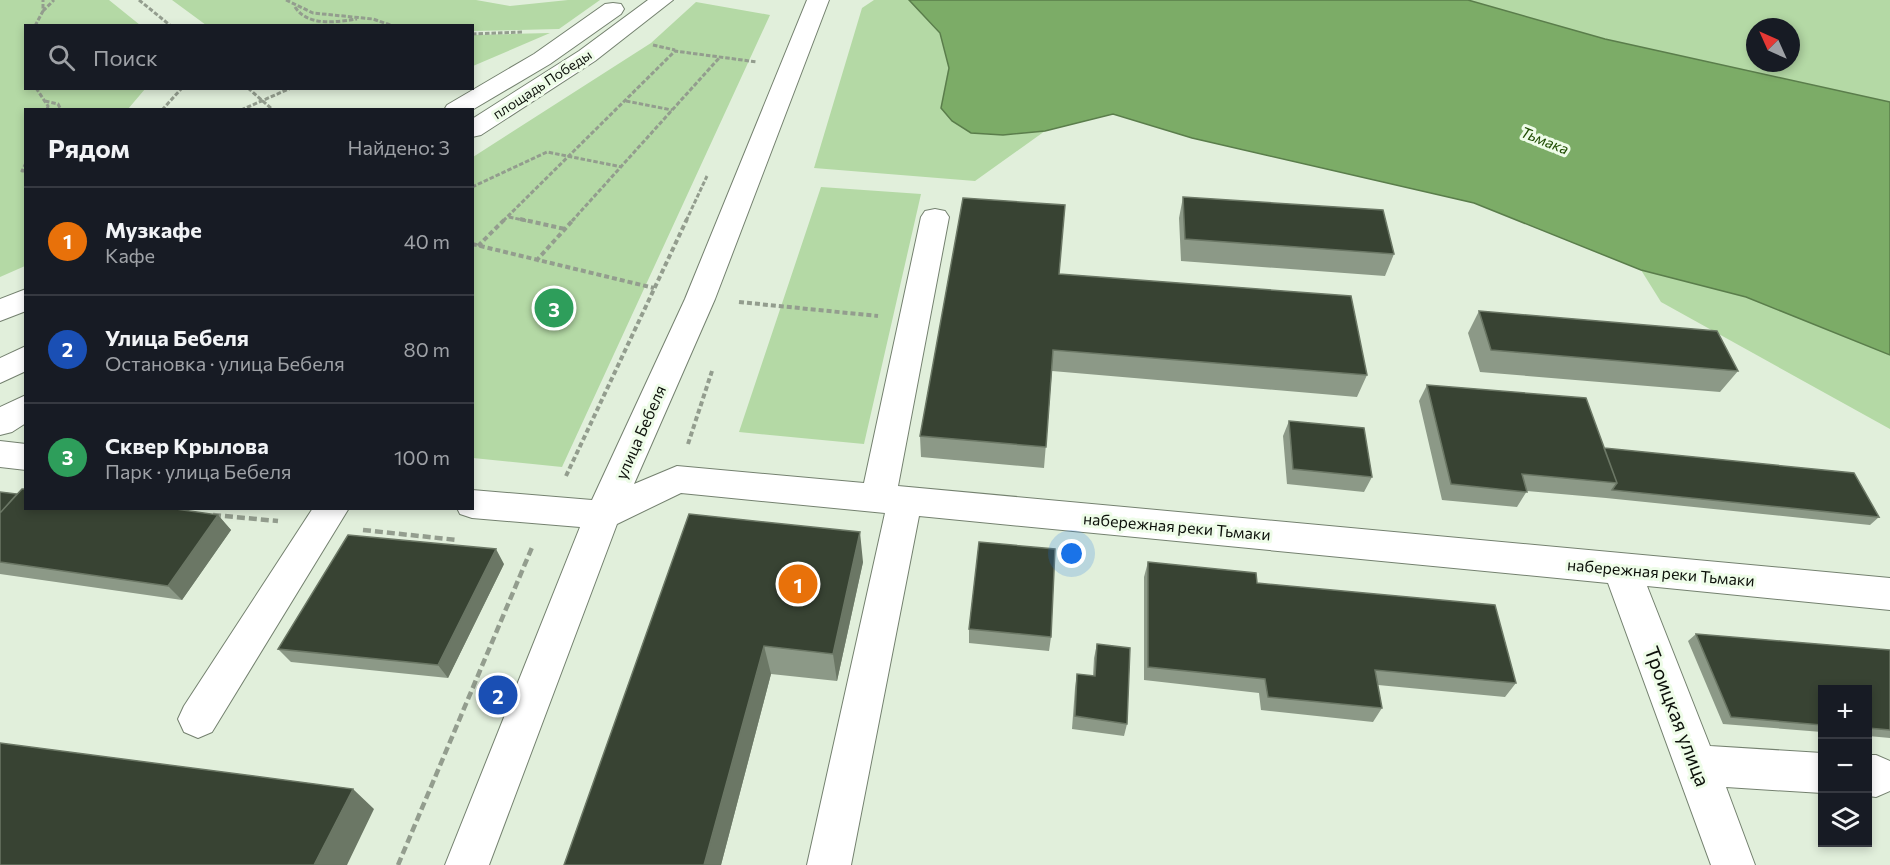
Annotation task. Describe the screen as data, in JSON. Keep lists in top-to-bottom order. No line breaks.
{"streets":{"street":["площадь Победы","улица Бебеля","набережная реки Тьмаки","Троицкая улица"]},"crossings":[["улица Бебеля","набережная реки Тьмаки"],["набережная реки Тьмаки","Троицкая улица"]],"water":["Тьмака"],"north":"top left","page":{"search":"Поиск","heading":["Рядом","Найдено: 3"],"list":[{"mark":"1","name":"Музкафе","note":"Кафе","value":"40 m"},{"mark":"2","name":"Улица Бебеля","note":"Остановка · улица Бебеля","value":"80 m"},{"mark":"3","name":"Сквер Крылова","note":"Парк · улица Бебеля","value":"100 m"}],"pins":["3","1","2"],"map_buttons":["+","−"]}}
